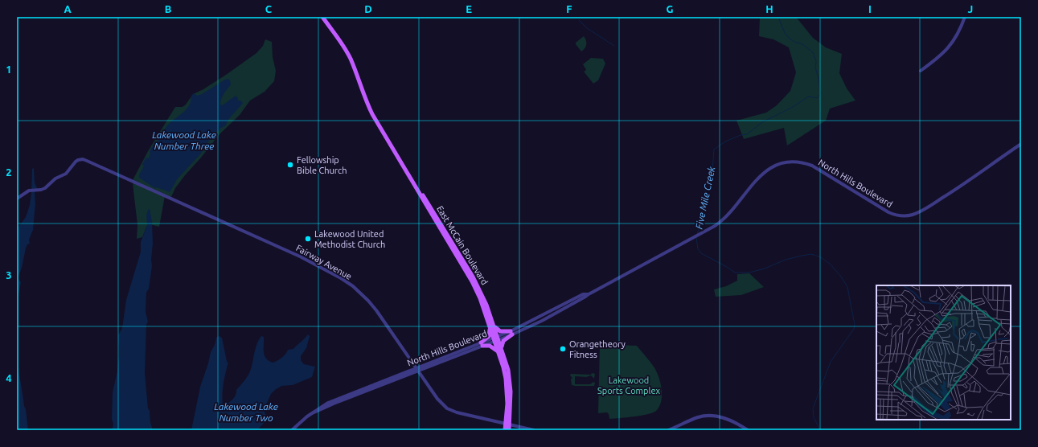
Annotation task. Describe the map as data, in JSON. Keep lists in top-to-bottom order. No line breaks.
{"streets":{"main road":["East McCain Boulevard"],"street":["North Hills Boulevard","Fairway Avenue"]},"crossings":[["North Hills Boulevard","East McCain Boulevard"],["North Hills Boulevard","Fairway Avenue"],["East McCain Boulevard","Fairway Avenue"]],"water":["Lakewood Lake Number Three","Five Mile Creek","Lakewood Lake Number Two"],"parks":["Lakewood Sports Complex"],"places":["Fellowship Bible Church","Lakewood United Methodist Church","Orangetheory Fitness"],"grid":{"columns":["A","B","C","D","E","F","G","H","I","J"],"rows":["1","2","3","4"]}}
